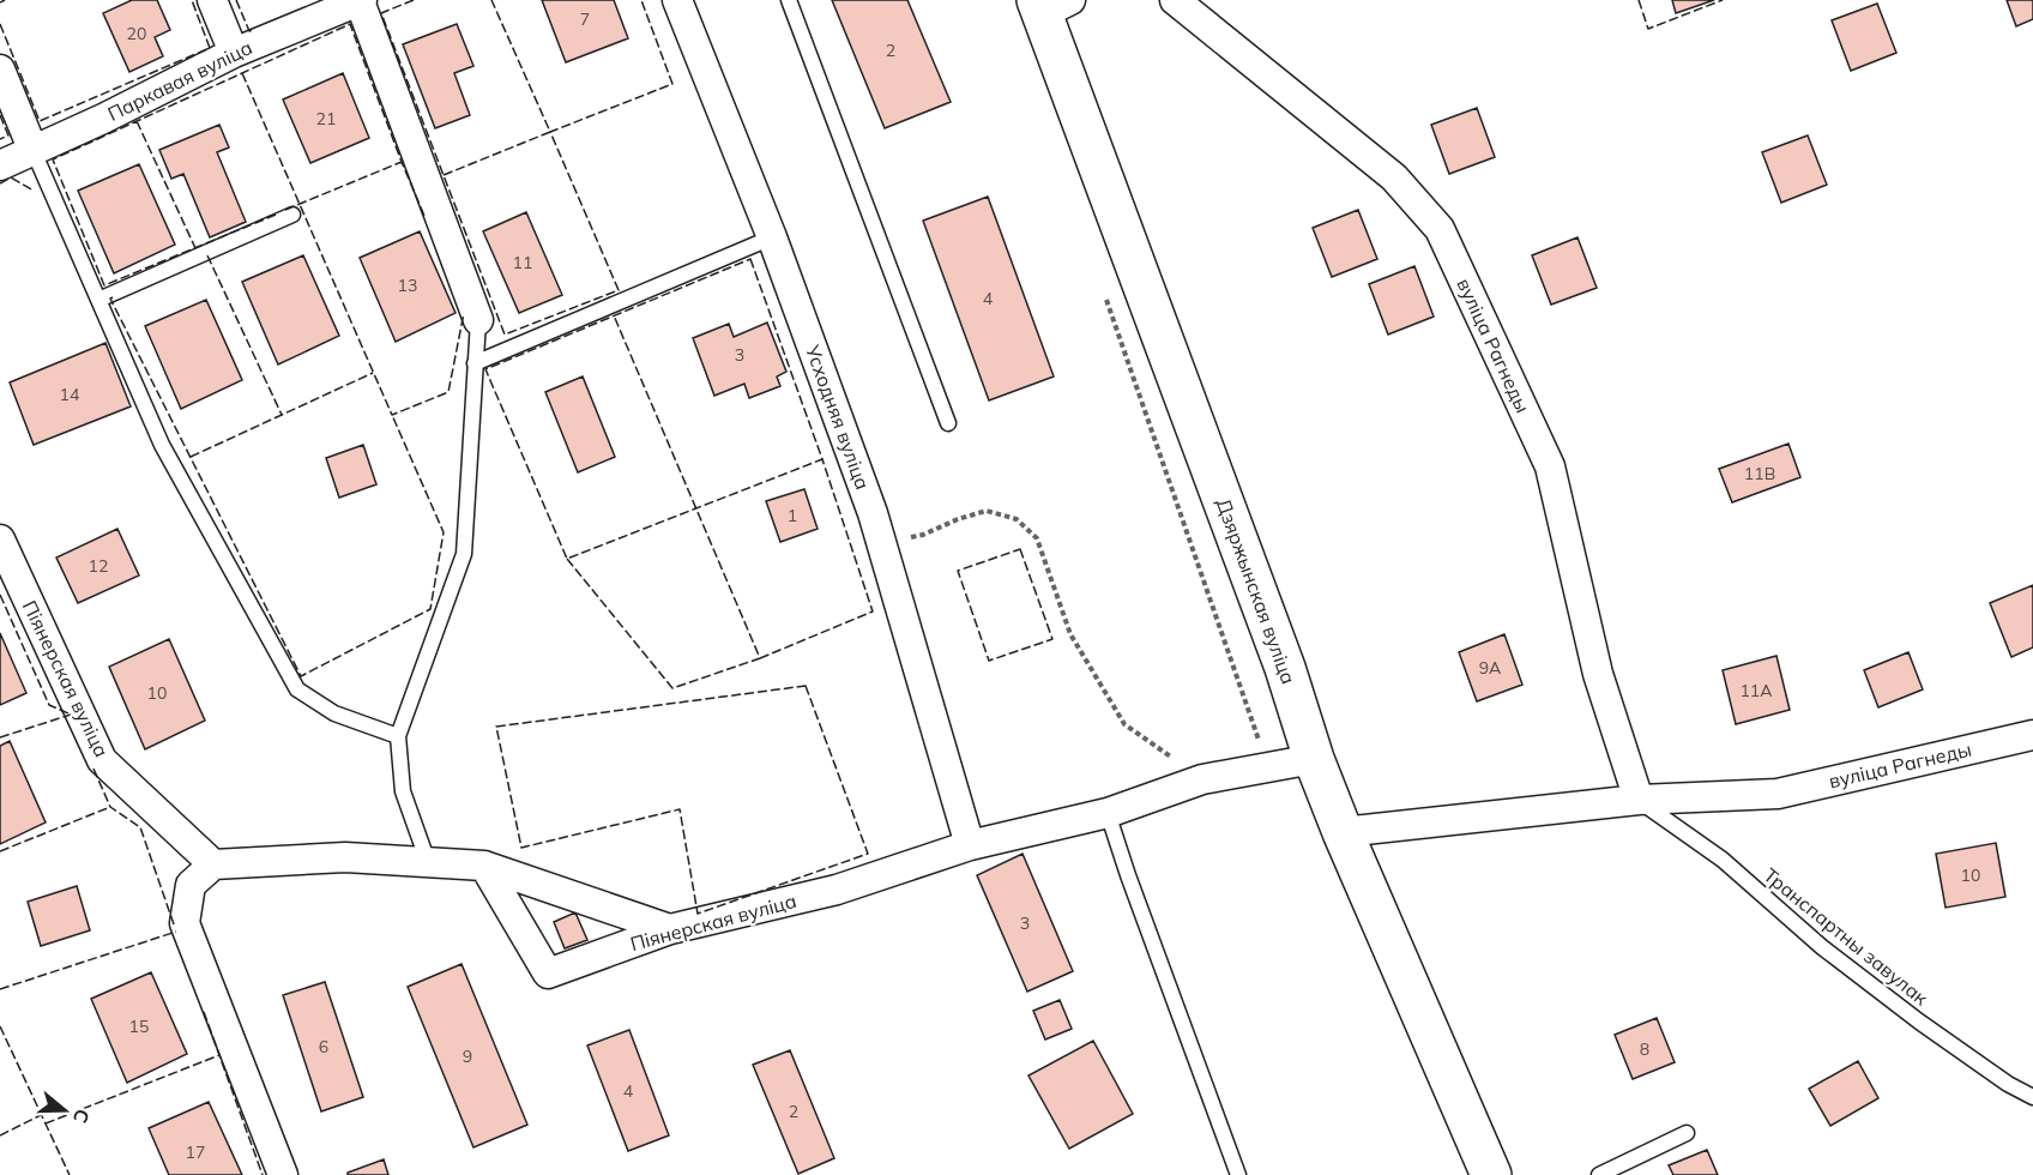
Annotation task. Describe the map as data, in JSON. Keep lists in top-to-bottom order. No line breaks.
{"streets":{"main road":["Дзяржынская вуліца"],"street":["Паркавая вуліца","вуліца Рагнеды","Усходняя вуліца","Піянерская вуліца"],"lane":["Транспартны завулак"]},"crossings":[["вуліца Рагнеды","Дзяржынская вуліца"],["вуліца Рагнеды","Транспартны завулак"],["Усходняя вуліца","Піянерская вуліца"],["Дзяржынская вуліца","Піянерская вуліца"]],"house_numbers":["7","20","2","21","11","13","4","3","14","11В","1","12","9А","11А","10","10","3","15","6","8","9","4","2","17"],"north":"right"}
